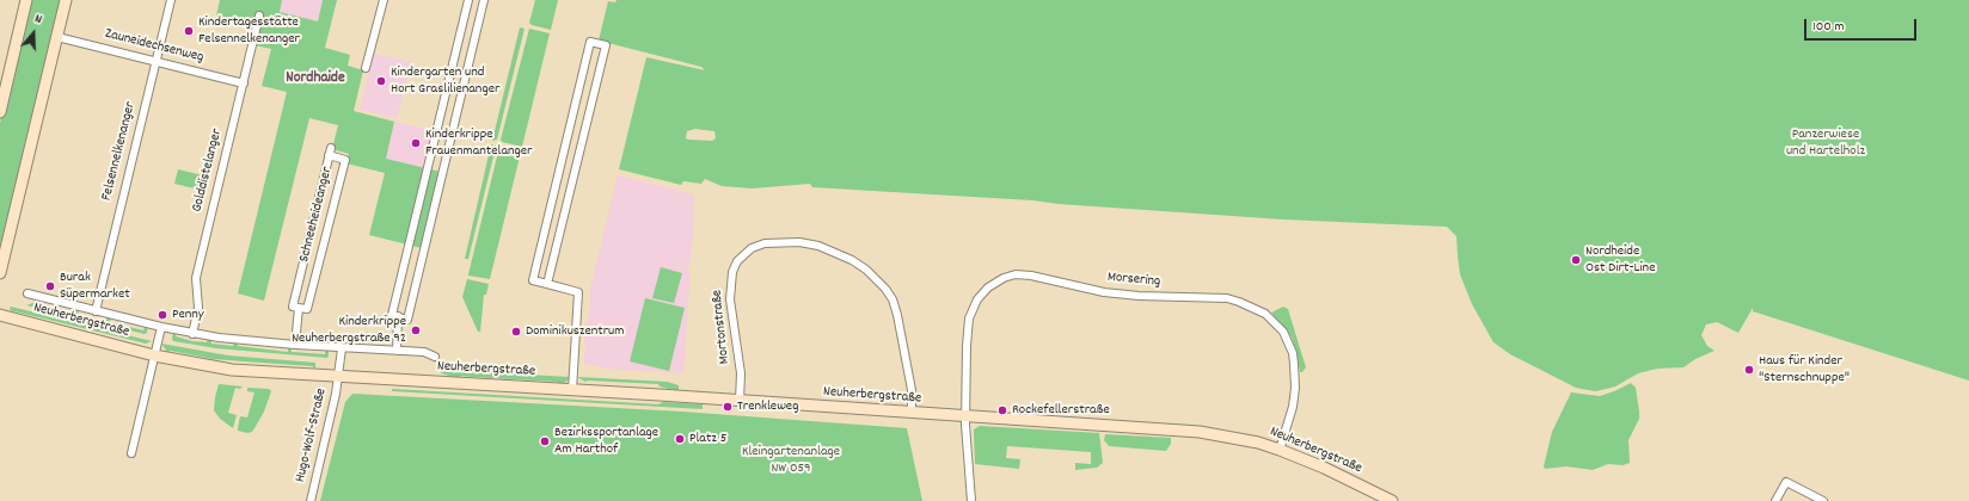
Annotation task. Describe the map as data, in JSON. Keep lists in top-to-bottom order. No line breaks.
{"streets":{"main road":["Neuherbergstraße"],"street":["Zauneidechsenweg","Felsennelkenanger","Golddistelanger","Schneeheideanger","Morsering","Mortonstraße","Hugo-Wolf-Straße"]},"crossings":[["Zauneidechsenweg","Felsennelkenanger"],["Zauneidechsenweg","Golddistelanger"],["Felsennelkenanger","Neuherbergstraße"],["Golddistelanger","Neuherbergstraße"],["Schneeheideanger","Neuherbergstraße"],["Morsering","Neuherbergstraße"],["Neuherbergstraße","Mortonstraße"],["Neuherbergstraße","Hugo-Wolf-Straße"]],"districts":["Nordhaide"],"parks":["Panzerwiese und Hartelholz","Kleingartenanlage NW 059"],"places":["Kindertagesstätte Felsennelkenanger","Kindergarten und Hort Graslilienanger","Kinderkrippe Frauenmantelanger","Nordheide Ost Dirt-Line","Burak Süpermarket","Penny","Kinderkrippe Neuherbergstraße 92","Dominikuszentrum","Haus für Kinder \"Sternschnuppe\"","Trenkleweg","Rockefellerstraße","Platz 5","Bezirkssportanlage Am Harthof"],"scale_bar":"100 m","north":"top"}
